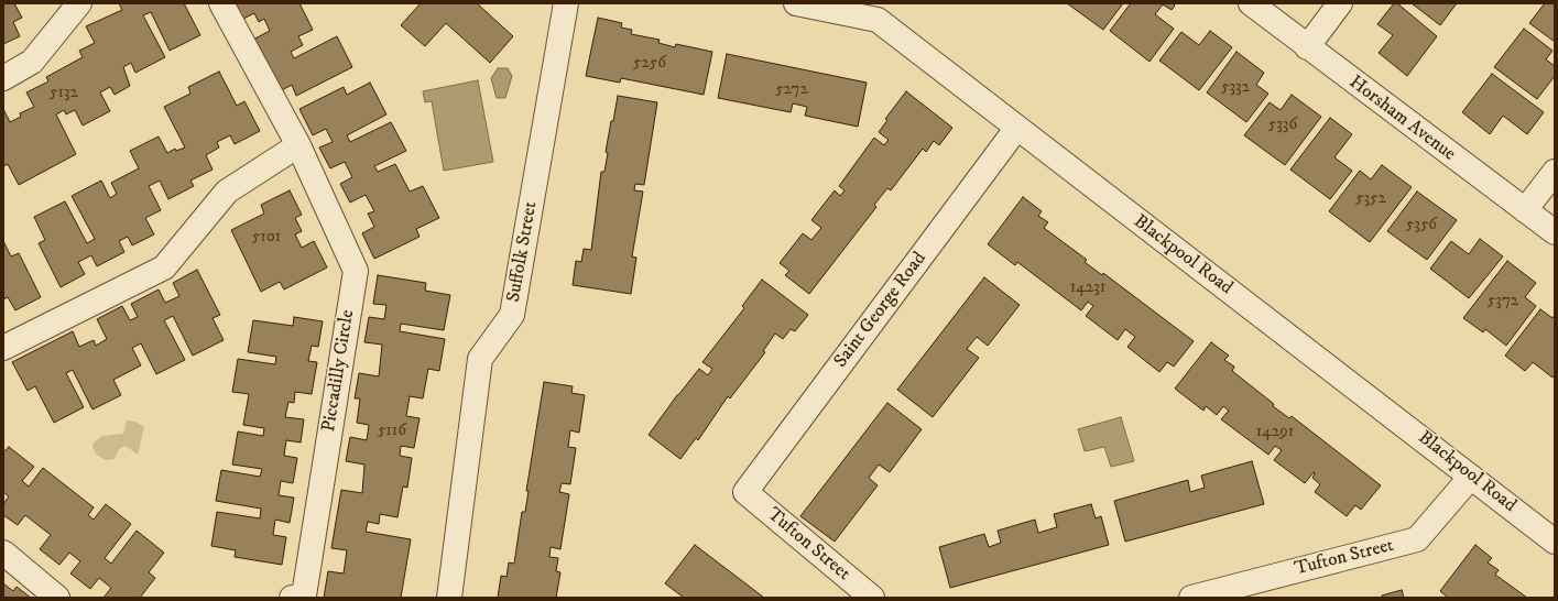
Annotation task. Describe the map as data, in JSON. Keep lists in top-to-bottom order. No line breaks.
{"streets":{"street":["Horsham Avenue","Suffolk Street","Blackpool Road","Saint George Road","Piccadilly Circle","Tufton Street"]},"crossings":[["Blackpool Road","Saint George Road"],["Blackpool Road","Tufton Street"],["Saint George Road","Tufton Street"]],"house_numbers":["5256","5332","5272","5132","5336","5352","5356","5101","14231","5372","5116","14291"]}
